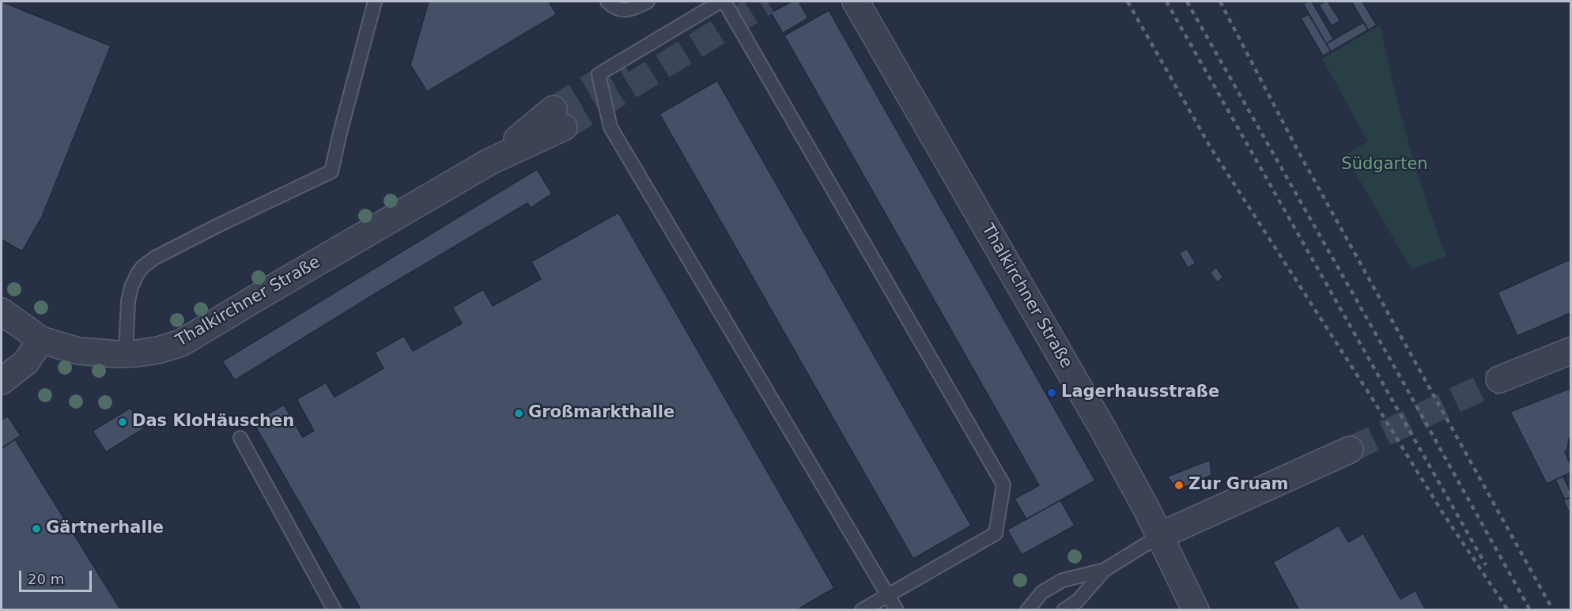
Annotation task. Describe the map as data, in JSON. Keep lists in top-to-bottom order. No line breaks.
{"streets":{"street":["Thalkirchner Straße"]},"parks":["Südgarten"],"places":["Lagerhausstraße","Großmarkthalle","Das KloHäuschen","Zur Gruam","Gärtnerhalle"],"scale_bar":"20 m"}
